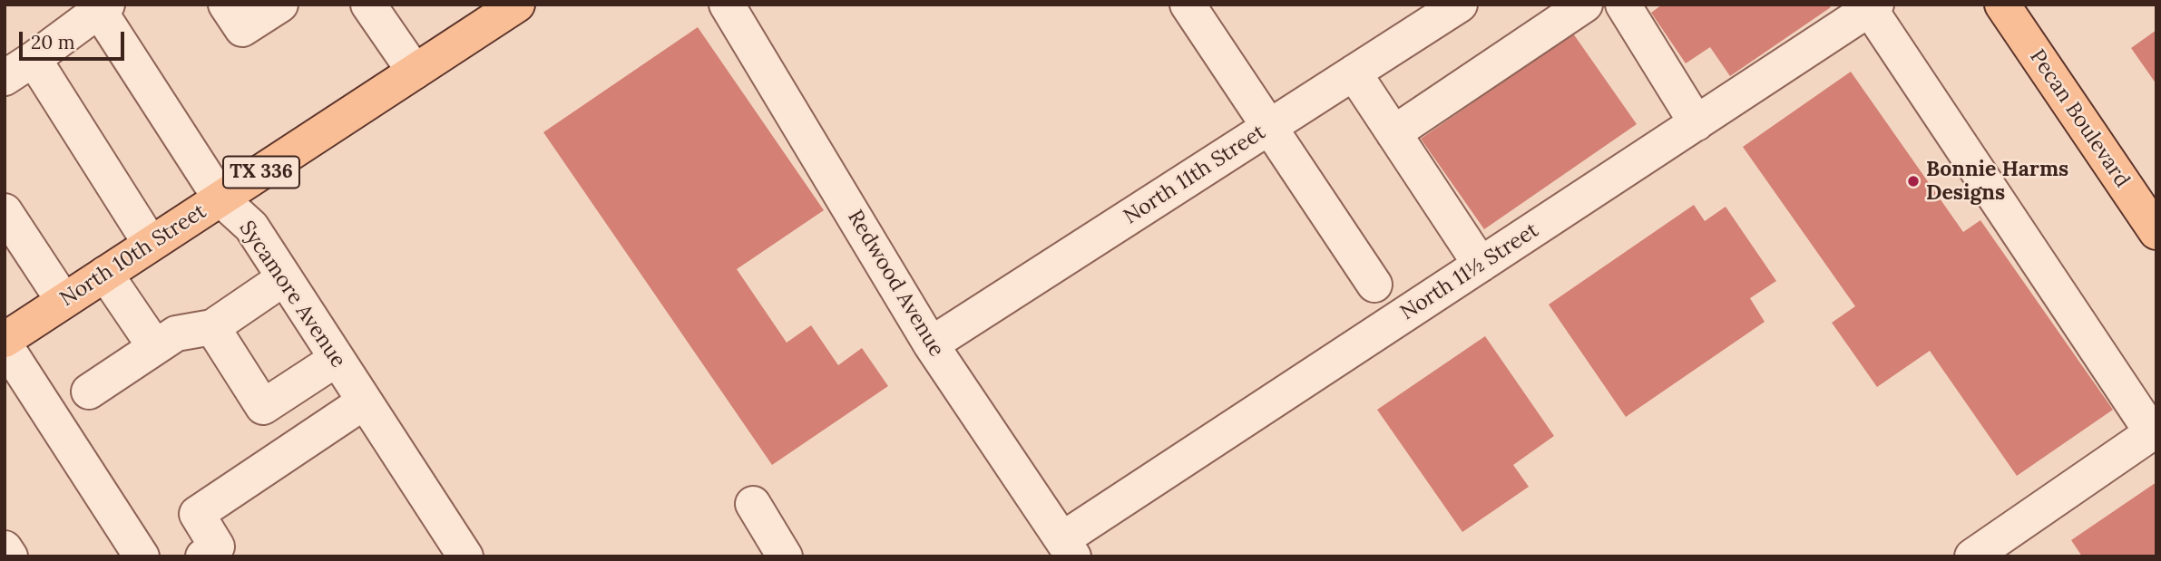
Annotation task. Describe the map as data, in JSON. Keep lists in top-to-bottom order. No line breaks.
{"streets":{"main road":["Pecan Boulevard","TX 336","North 10th Street"],"street":["North 11th Street","North 11½ Street","Redwood Avenue","Sycamore Avenue"]},"crossings":[["North 11th Street","Redwood Avenue"],["North 10th Street","Sycamore Avenue"],["North 11½ Street","Redwood Avenue"]],"places":["Bonnie Harms Designs"],"scale_bar":"20 m"}
